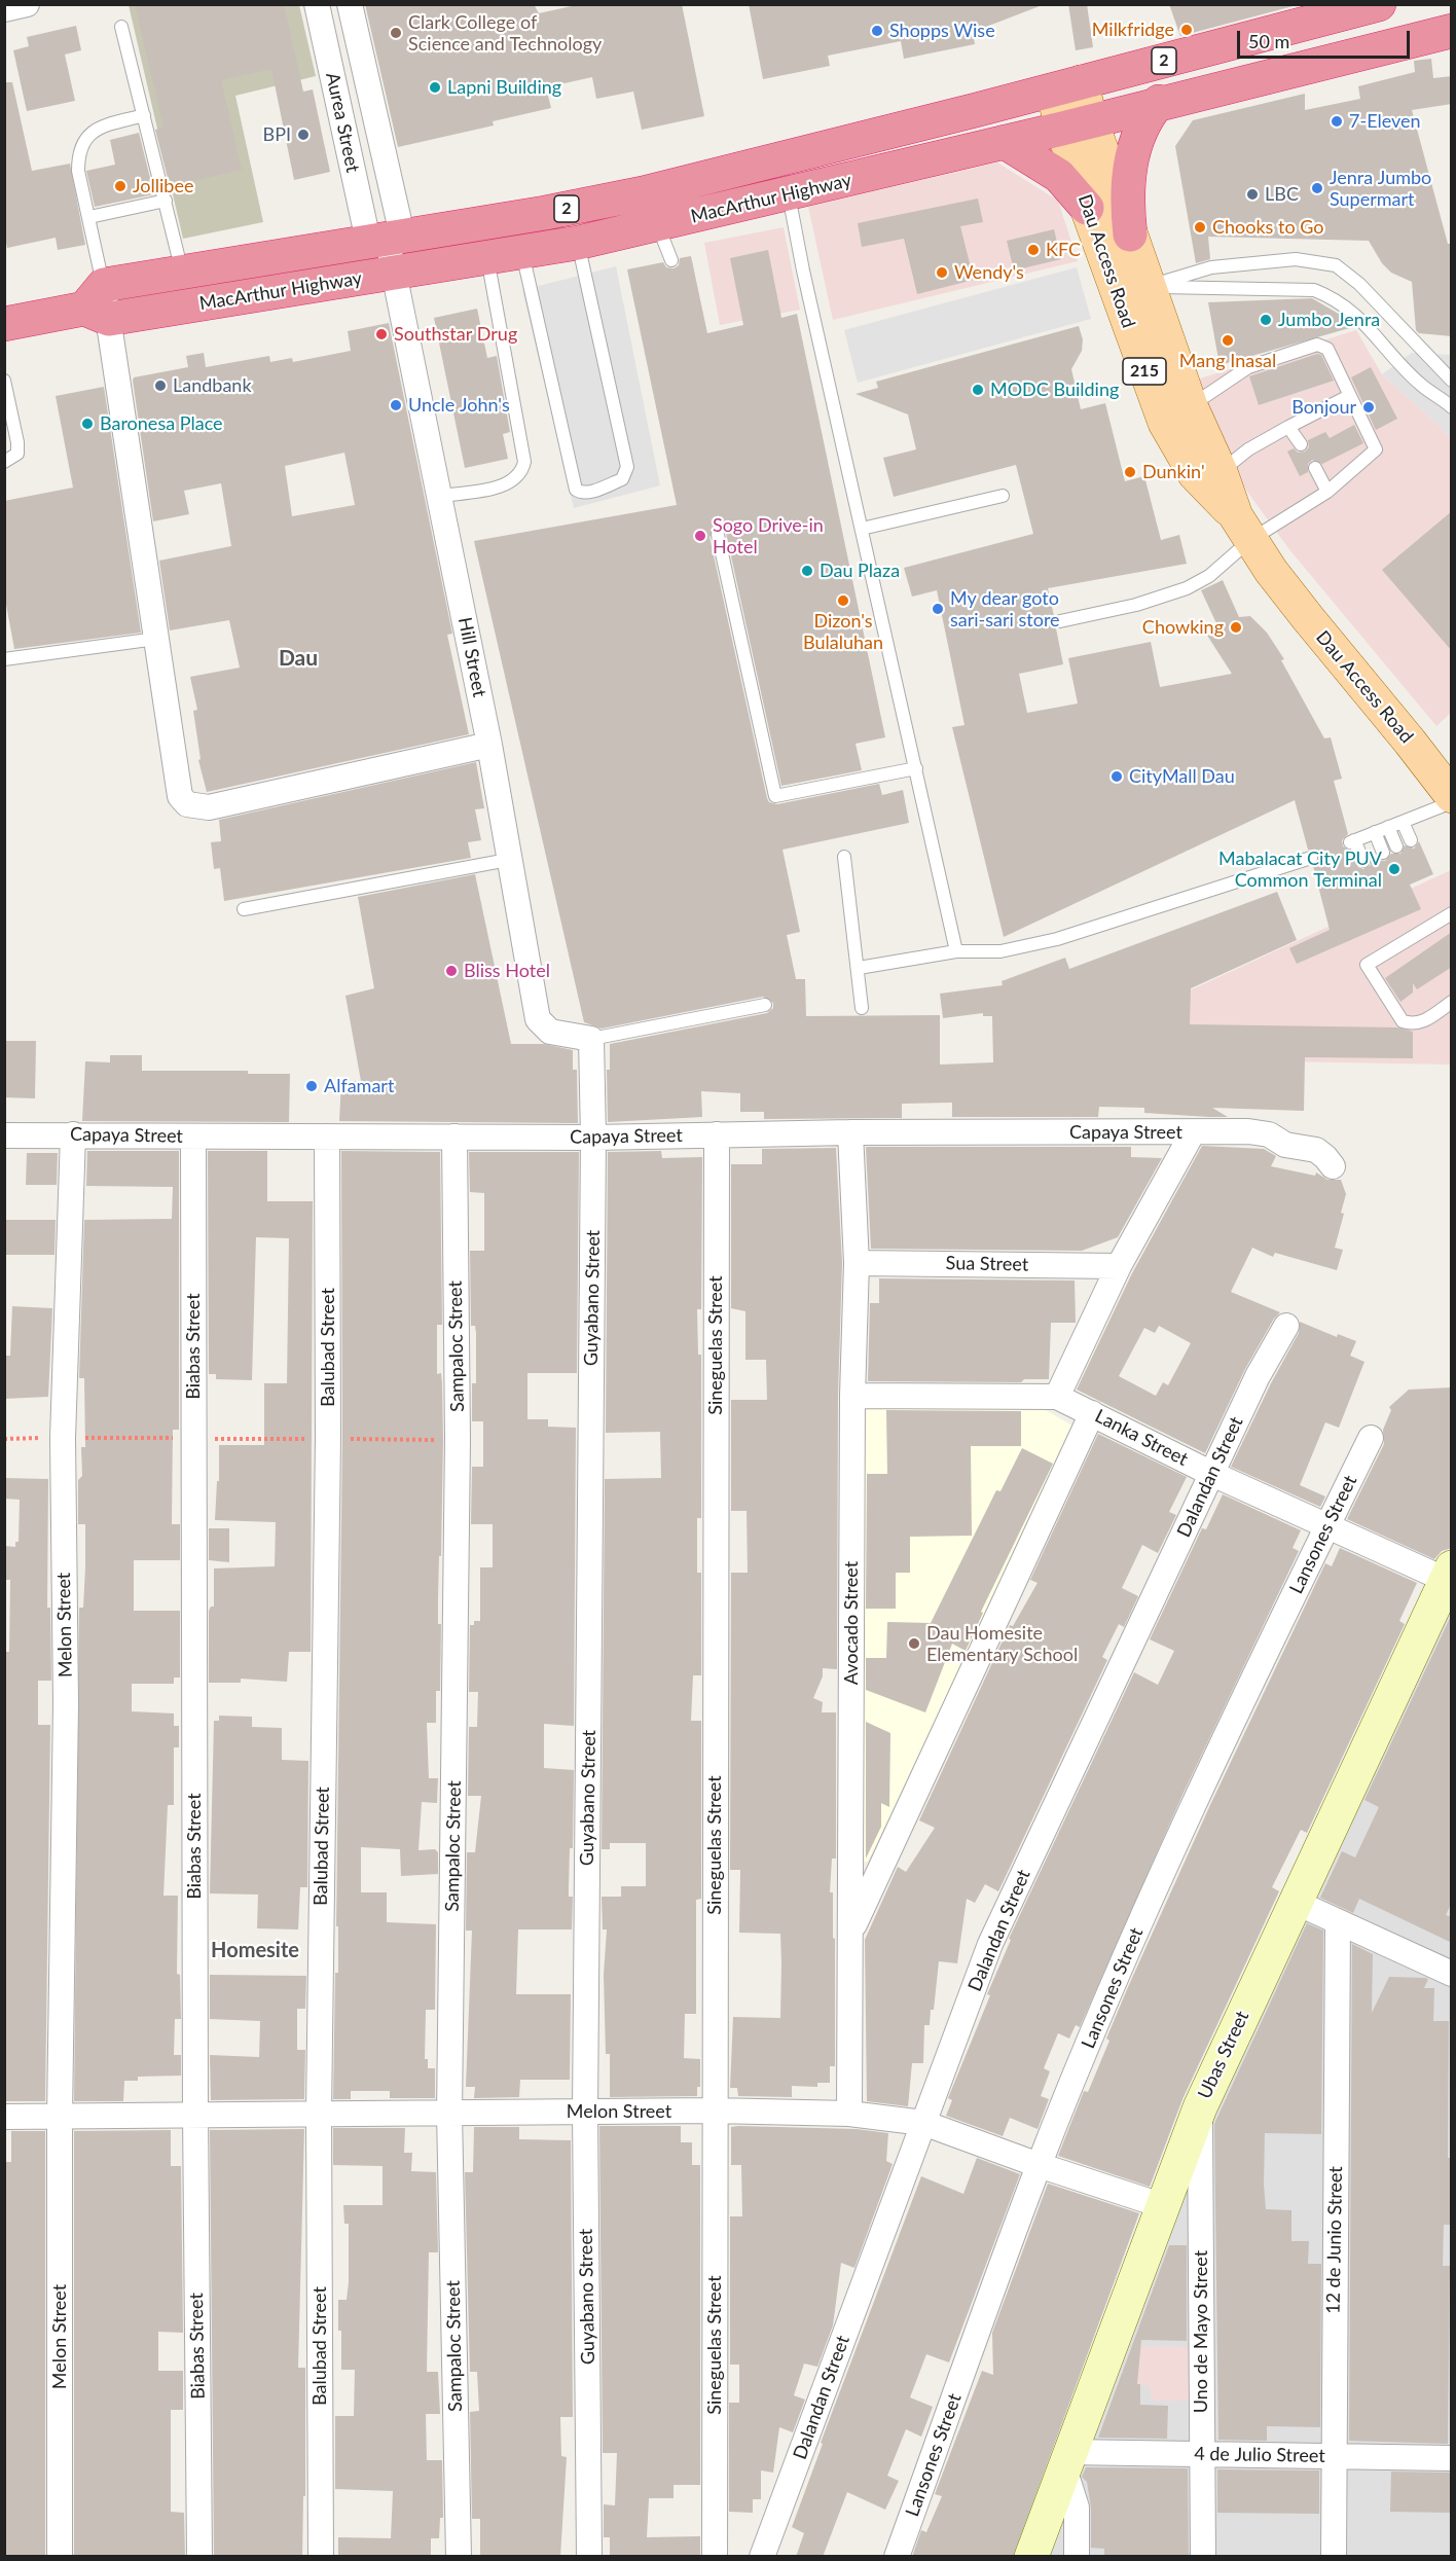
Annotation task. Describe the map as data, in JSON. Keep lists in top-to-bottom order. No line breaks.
{"streets":{"highway":["2","MacArthur Highway"],"main road":["Dau Access Road","215"],"street":["Aurea Street","Hill Street","Capaya Street","Sua Street","Guyabano Street","Sineguelas Street","Biabas Street","Sampaloc Street","Balubad Street","Lanka Street","Dalandan Street","Lansones Street","Avocado Street","Melon Street","Ubas Street","12 de Junio Street","Uno de Mayo Street","4 de Julio Street"]},"crossings":[["Aurea Street","MacArthur Highway"],["Aurea Street","Hill Street"],["MacArthur Highway","Dau Access Road"],["MacArthur Highway","Hill Street"],["Hill Street","Guyabano Street"],["Capaya Street","Guyabano Street"],["Capaya Street","Sineguelas Street"],["Capaya Street","Biabas Street"],["Capaya Street","Sampaloc Street"],["Capaya Street","Balubad Street"],["Capaya Street","Avocado Street"],["Capaya Street","Melon Street"],["Sua Street","Avocado Street"],["Guyabano Street","Melon Street"],["Sineguelas Street","Melon Street"],["Biabas Street","Melon Street"],["Sampaloc Street","Melon Street"],["Balubad Street","Melon Street"],["Lanka Street","Dalandan Street"],["Lanka Street","Lansones Street"],["Lanka Street","Avocado Street"],["Lanka Street","Ubas Street"],["Dalandan Street","Melon Street"],["Lansones Street","Melon Street"],["Avocado Street","Melon Street"],["Melon Street","Ubas Street"],["Ubas Street","Uno de Mayo Street"],["Ubas Street","4 de Julio Street"],["12 de Junio Street","4 de Julio Street"],["Uno de Mayo Street","4 de Julio Street"]],"districts":["Dau","Homesite"],"places":["Milkfridge","Shopps Wise","Clark College of Science and Technology","Lapni Building","7-Eleven","BPI","Jollibee","Jenra Jumbo Supermart","LBC","Chooks to Go","KFC","Wendy's","Jumbo Jenra","Southstar Drug","Mang Inasal","Landbank","MODC Building","Uncle John's","Bonjour","Baronesa Place","Dunkin'","Sogo Drive-in Hotel","Dau Plaza","Dizon's Bulaluhan","My dear goto sari-sari store","Chowking","CityMall Dau","Mabalacat City PUV Common Terminal","Bliss Hotel","Alfamart","Dau Homesite Elementary School"],"scale_bar":"50 m"}
